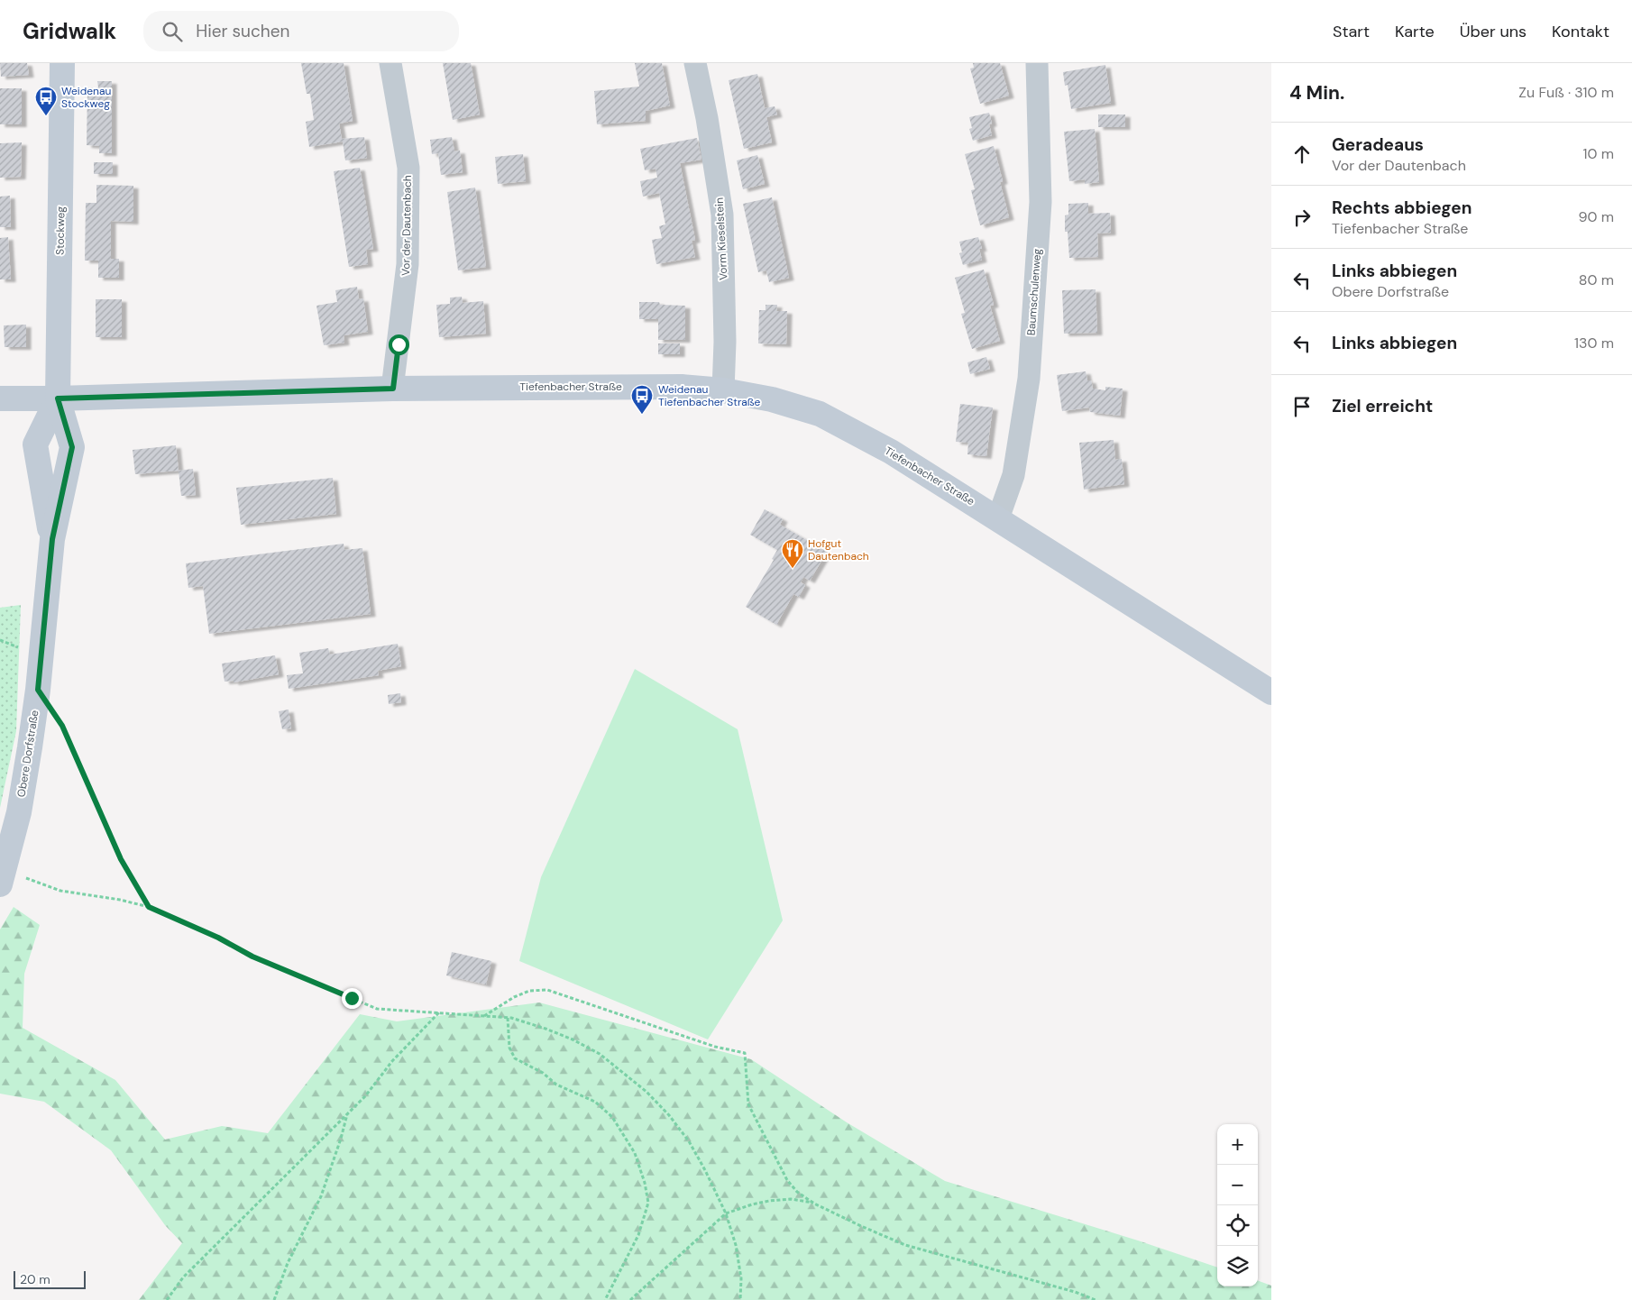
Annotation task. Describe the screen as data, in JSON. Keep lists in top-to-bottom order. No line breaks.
{"streets":{"street":["Vor der Dautenbach","Stockweg","Vorm Kieselstein","Baumschulenweg","Tiefenbacher Straße","Obere Dorfstraße"]},"crossings":[["Vor der Dautenbach","Tiefenbacher Straße"],["Stockweg","Tiefenbacher Straße"],["Stockweg","Obere Dorfstraße"],["Vorm Kieselstein","Tiefenbacher Straße"],["Baumschulenweg","Tiefenbacher Straße"],["Tiefenbacher Straße","Obere Dorfstraße"]],"places":{"bus stop":["Weidenau Stockweg","Weidenau Tiefenbacher Straße"],"restaurant":["Hofgut Dautenbach"]},"scale_bar":"20 m","page":{"header":"Gridwalk","search":"Hier suchen","nav":["Start","Karte","Über uns","Kontakt"],"heading":["4 Min.","Zu Fuß · 310 m"],"list":[["Geradeaus","Vor der Dautenbach","10 m"],["Rechts abbiegen","Tiefenbacher Straße","90 m"],["Links abbiegen","Obere Dorfstraße","80 m"],["Links abbiegen","130 m"],"Ziel erreicht"],"map_buttons":["+","−"],"scale":"20 m"}}
